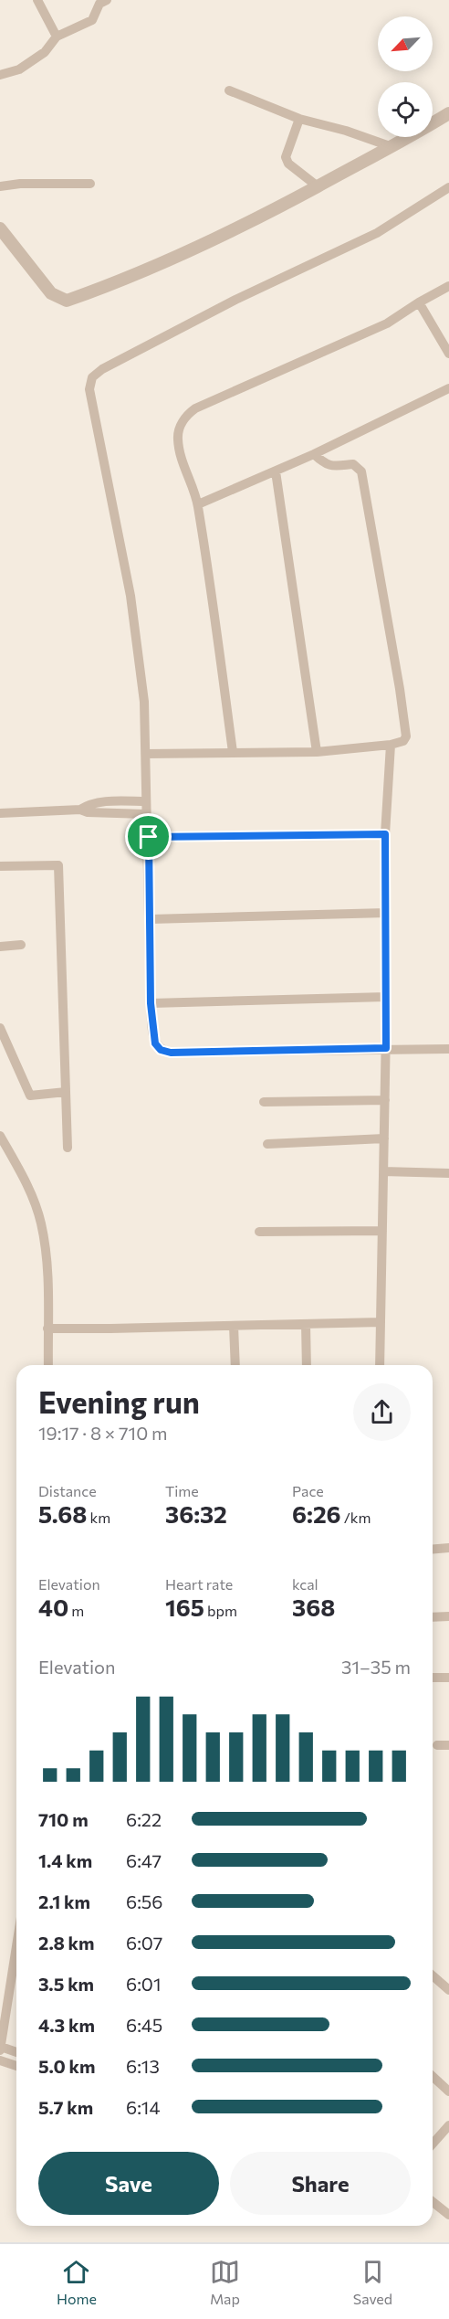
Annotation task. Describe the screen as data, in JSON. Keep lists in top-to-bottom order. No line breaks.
{"north":"bottom left","page":{"heading":["Evening run","19:17 · 8 × 710 m"],"stats":[["Distance","5.68 km"],["Time","36:32"],["Pace","6:26 /km"],["Elevation","40 m"],["Heart rate","165 bpm"],["kcal","368"]],"chart":["Elevation","31–35 m"],"list":[{"name":"710 m","note":"6:22"},{"name":"1.4 km","note":"6:47"},{"name":"2.1 km","note":"6:56"},{"name":"2.8 km","note":"6:07"},{"name":"3.5 km","note":"6:01"},{"name":"4.3 km","note":"6:45"},{"name":"5.0 km","note":"6:13"},{"name":"5.7 km","note":"6:14"}],"buttons":["Save","Share"],"tabs":["Home","Map","Saved"]}}
